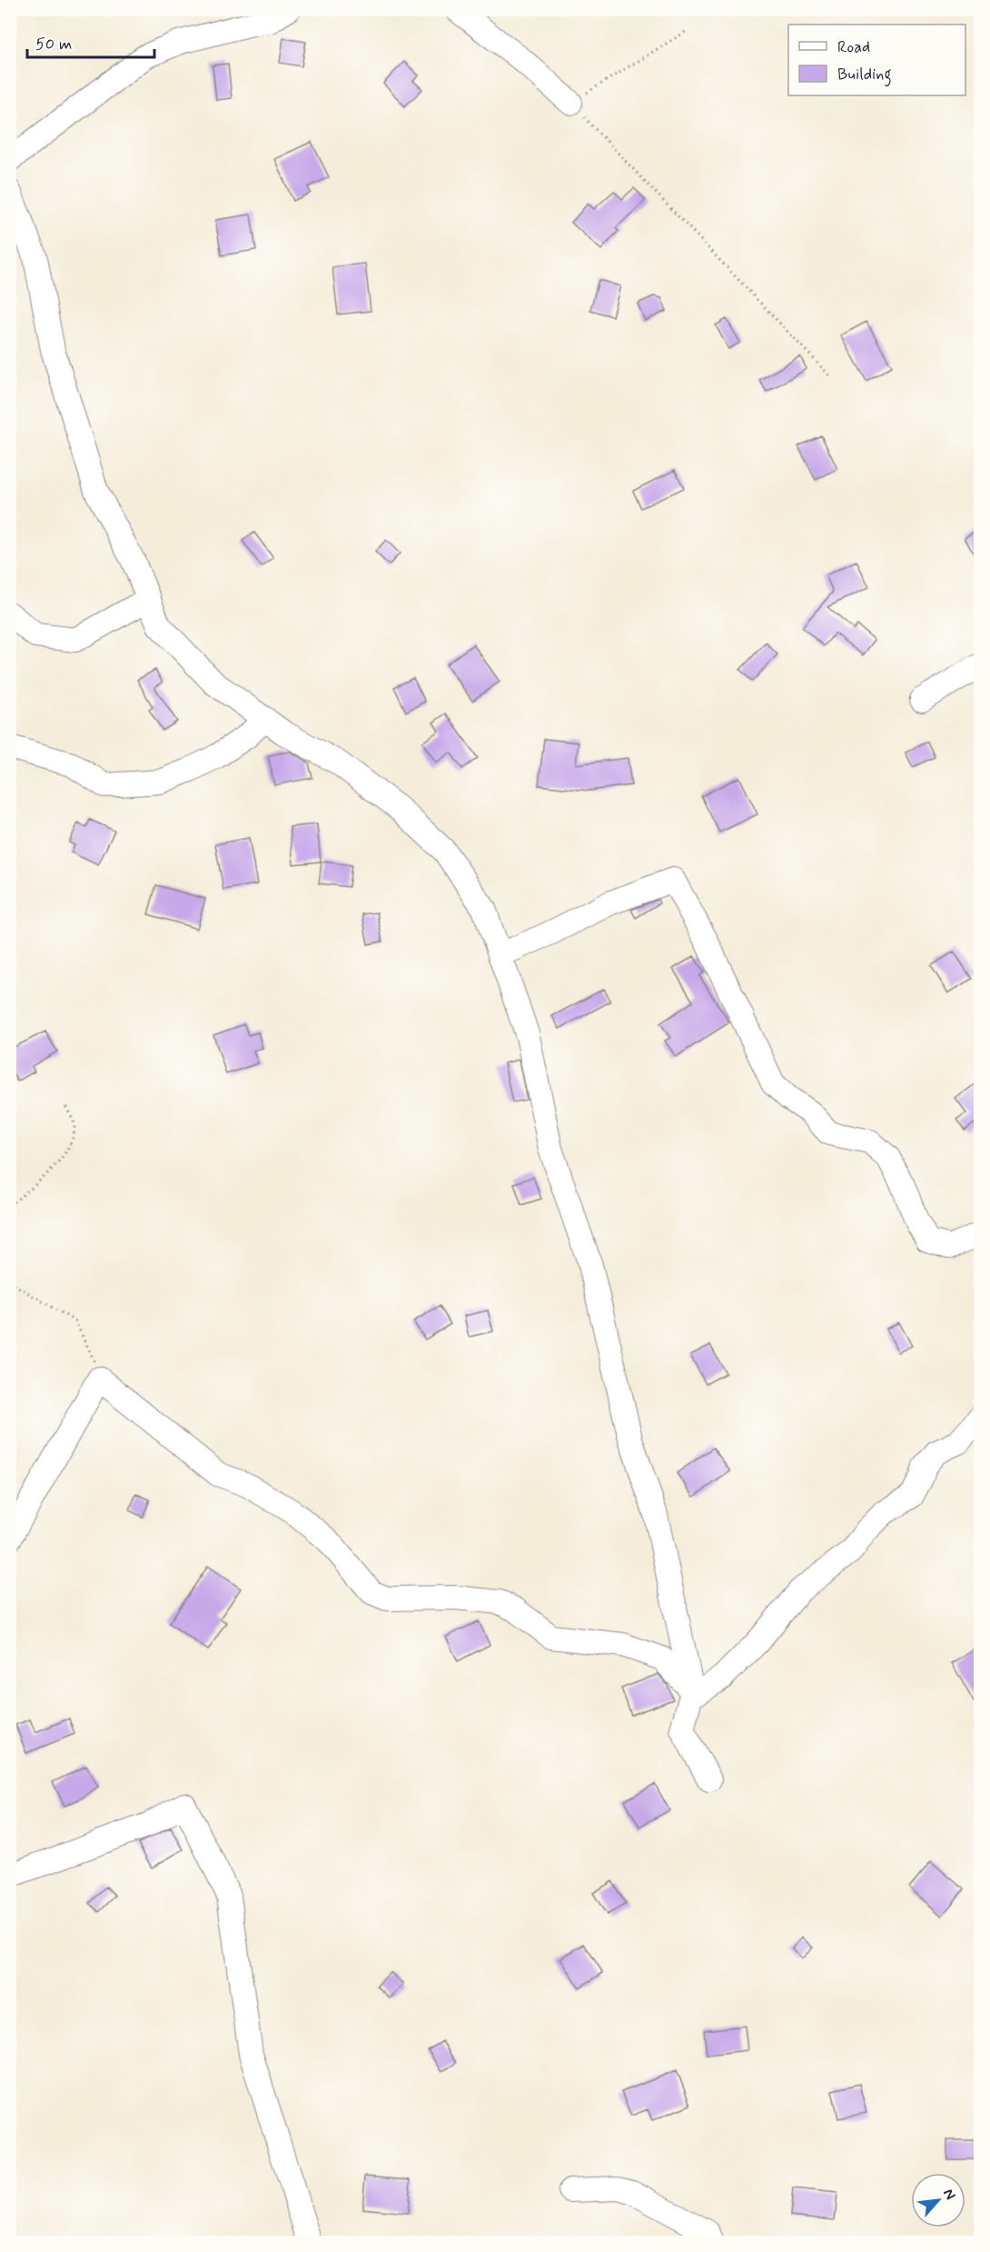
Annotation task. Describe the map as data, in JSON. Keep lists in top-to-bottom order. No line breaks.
{"legend":["Road","Building"],"scale_bar":"50 m","north":"top right"}
